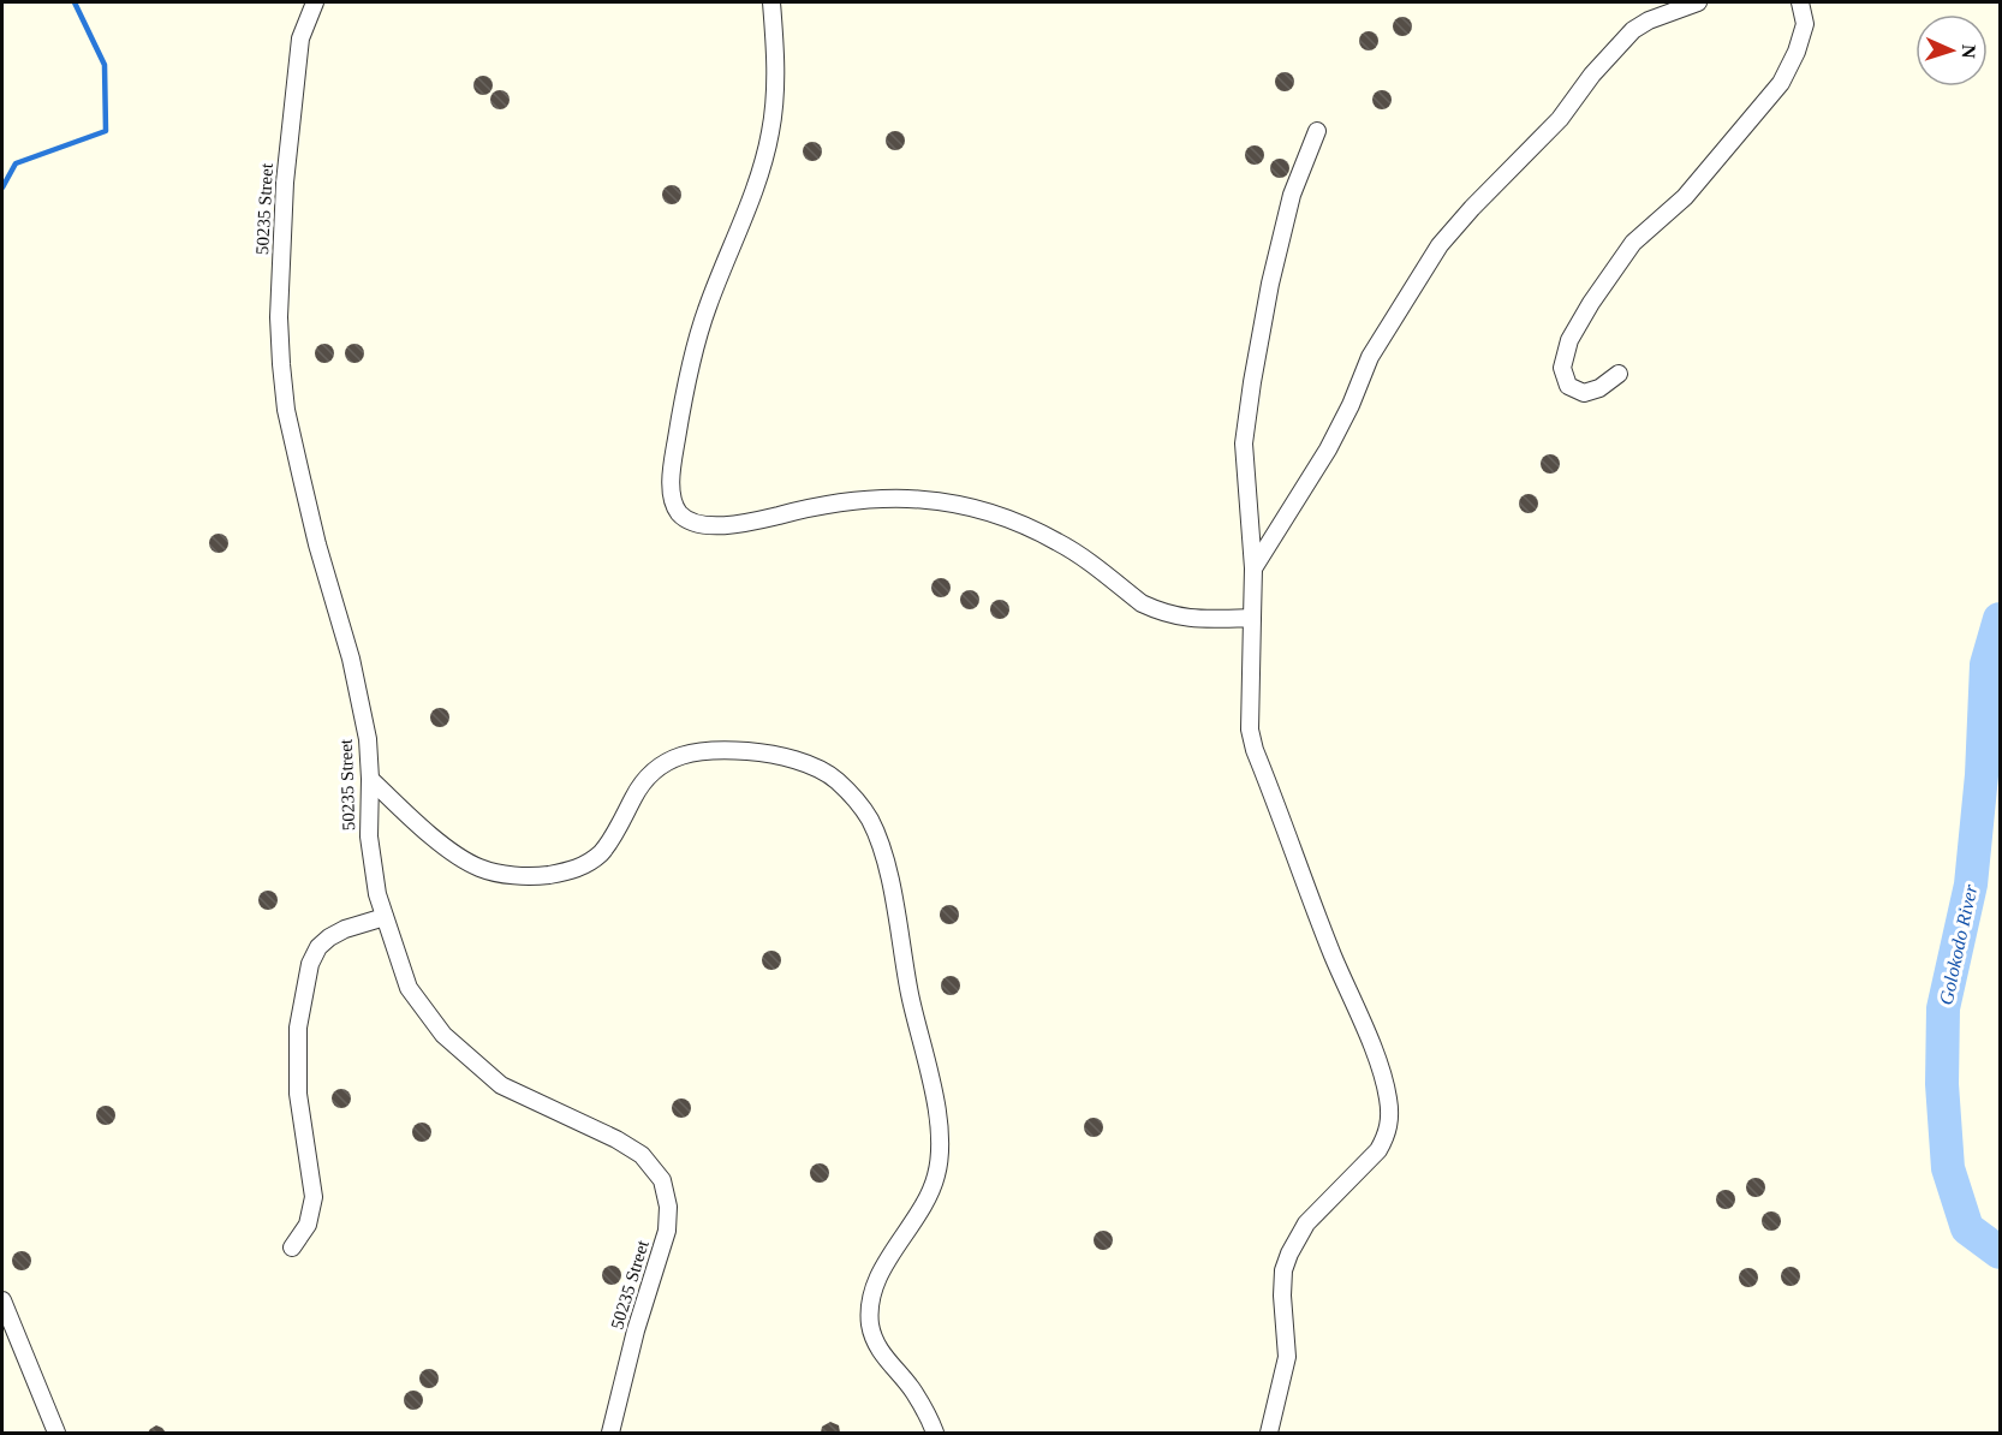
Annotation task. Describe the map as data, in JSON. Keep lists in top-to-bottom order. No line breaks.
{"streets":{"street":["50235 Street"]},"water":["Golokodo River"],"north":"right"}
